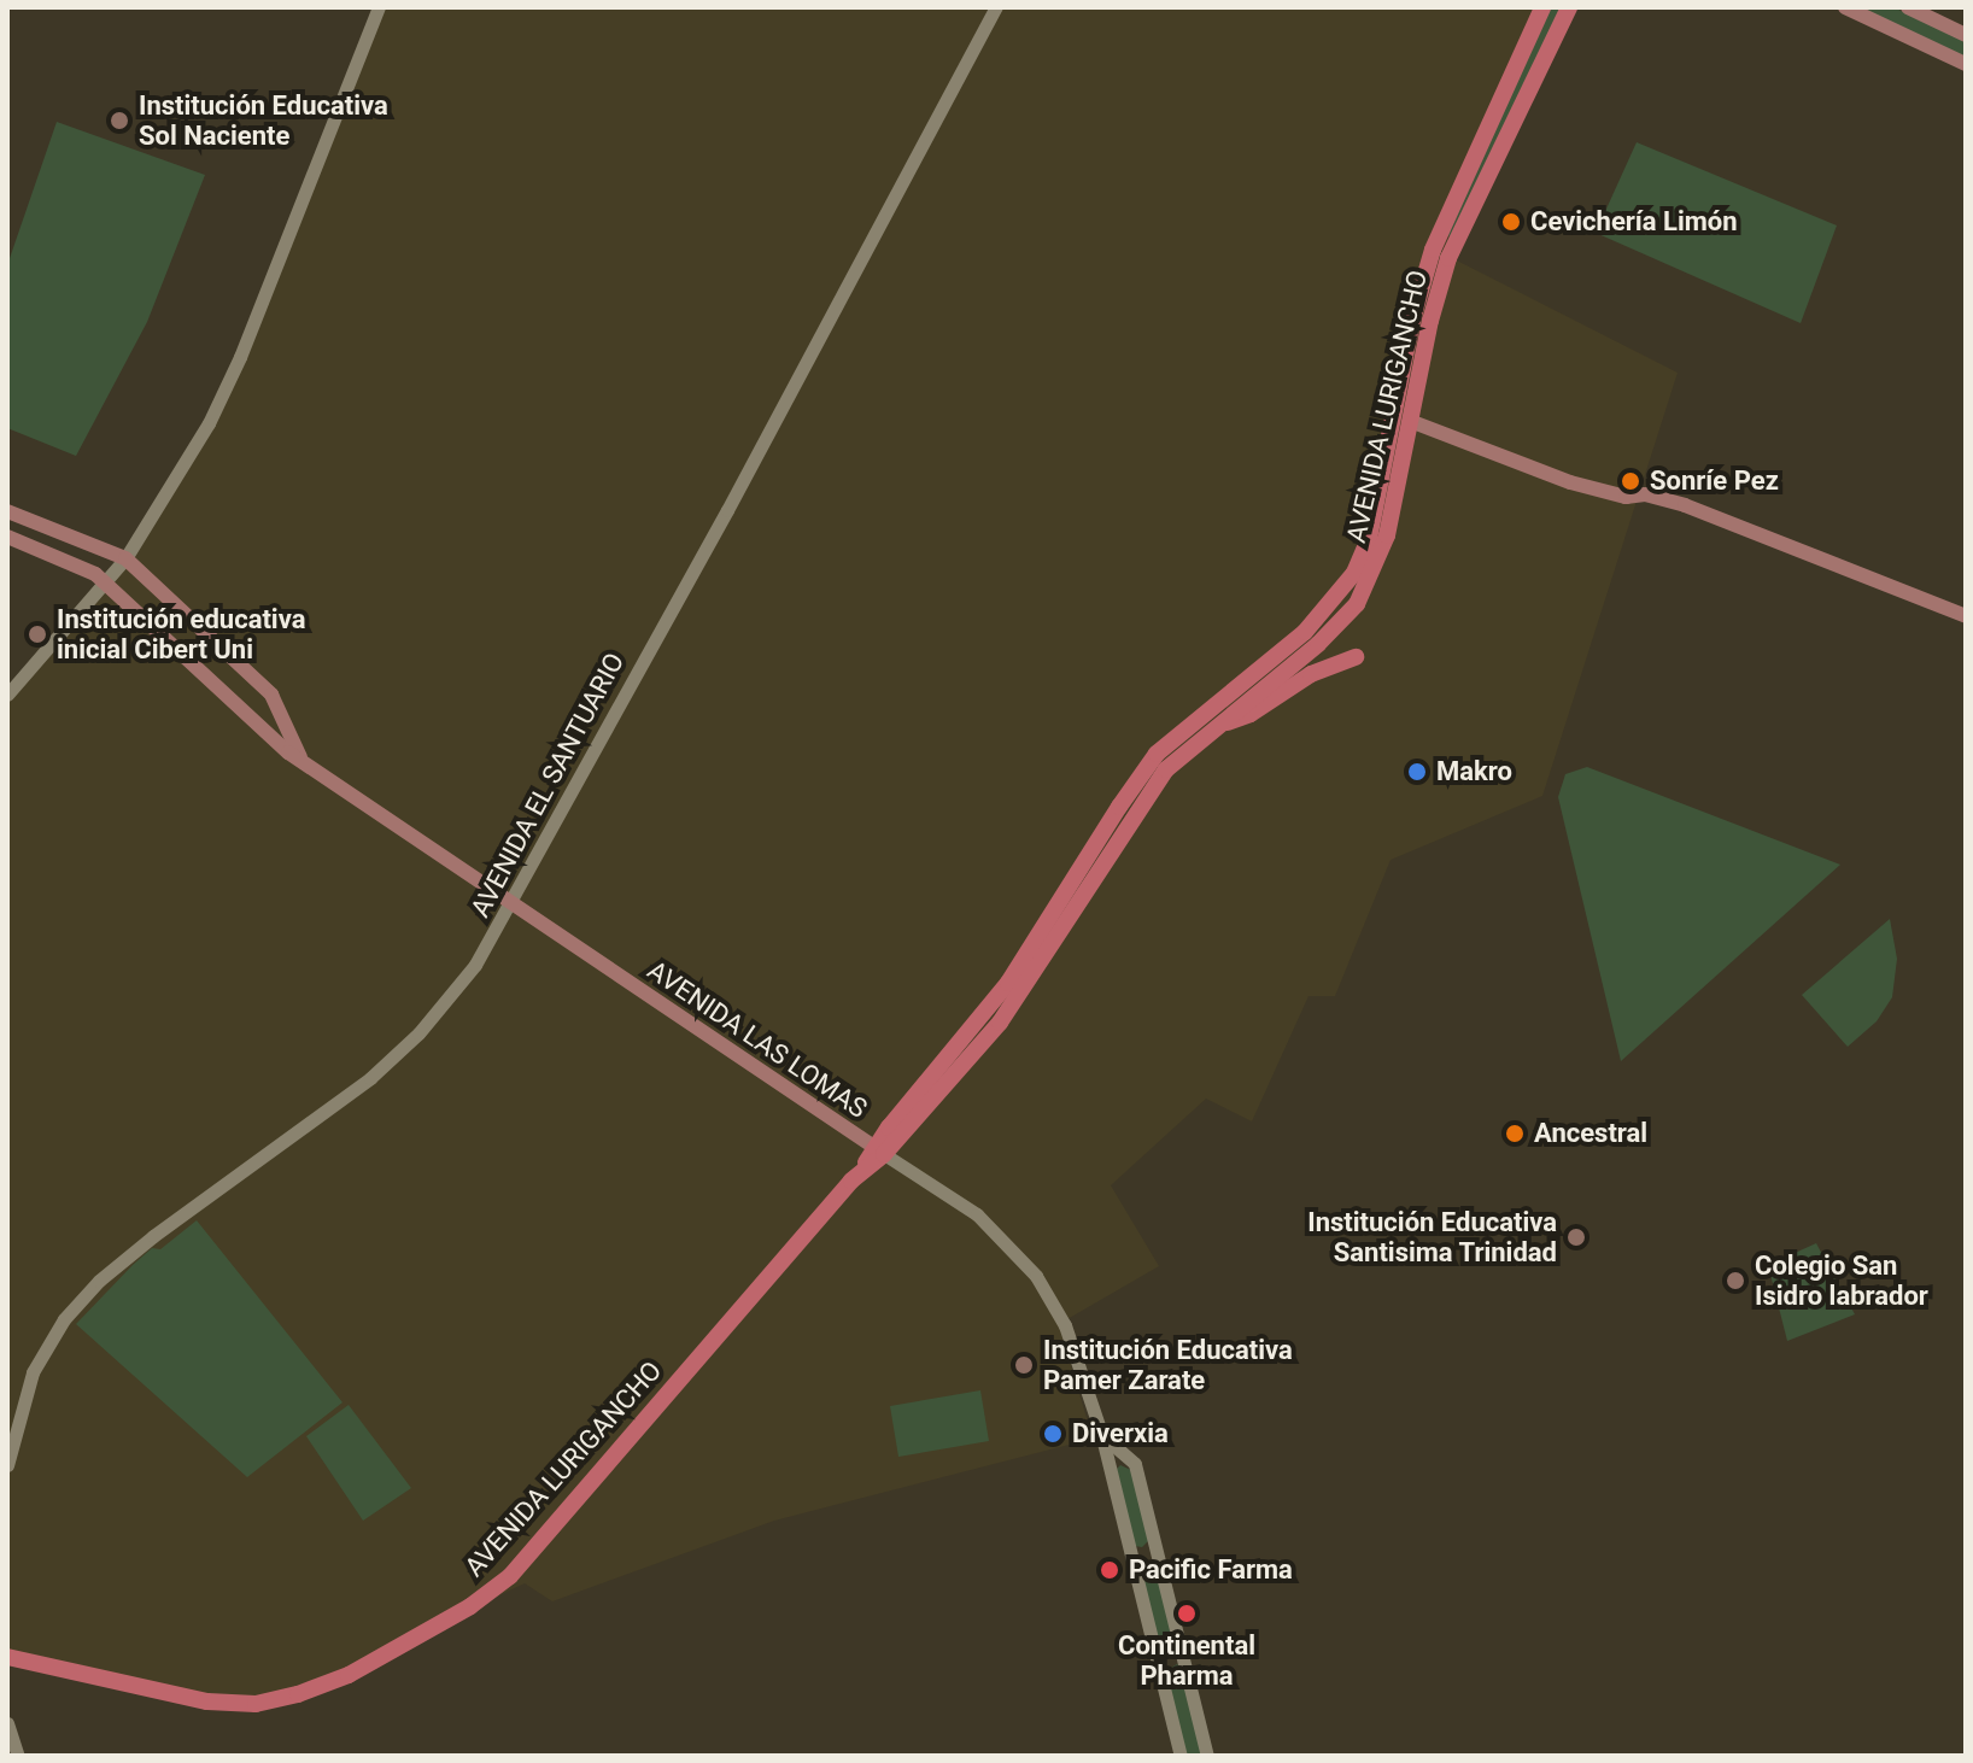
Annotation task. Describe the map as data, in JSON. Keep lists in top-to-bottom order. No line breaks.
{"streets":{"main road":["AVENIDA LURIGANCHO","AVENIDA LAS LOMAS"],"street":["AVENIDA EL SANTUARIO"]},"crossings":[["AVENIDA LURIGANCHO","AVENIDA LAS LOMAS"],["AVENIDA EL SANTUARIO","AVENIDA LAS LOMAS"]],"places":["Institución Educativa Sol Naciente","Cevichería Limón","Sonríe Pez","Institución educativa inicial Cibert Uni","Makro","Ancestral","Institución Educativa Santisima Trinidad","Colegio San Isidro labrador","Institución Educativa Pamer Zarate","Diverxia","Pacific Farma","Continental Pharma"]}
